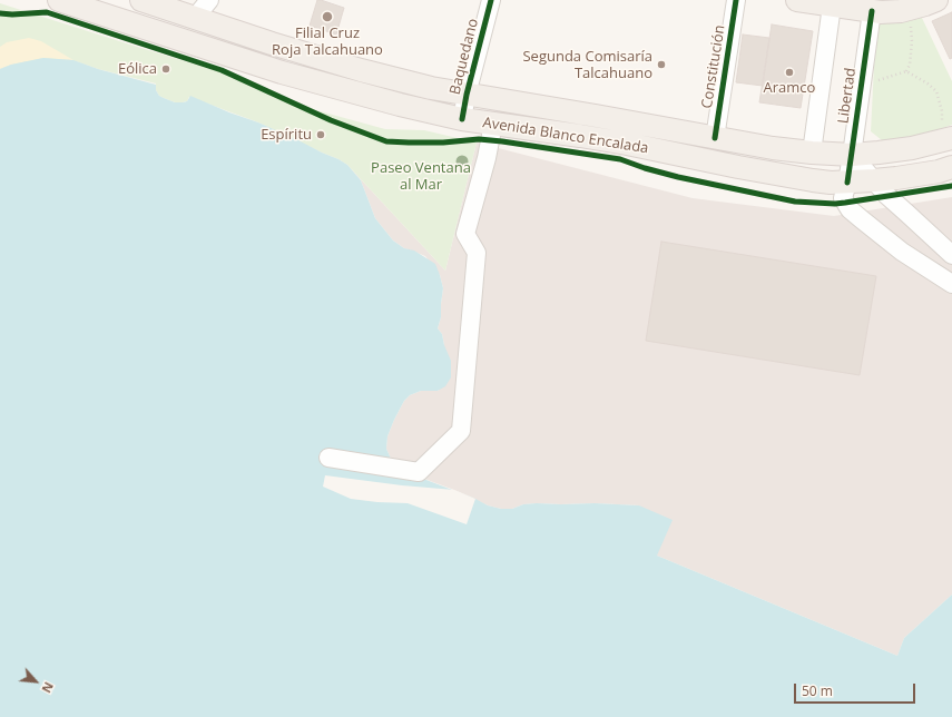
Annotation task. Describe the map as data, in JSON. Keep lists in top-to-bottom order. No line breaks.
{"streets":{"main road":["Avenida Blanco Encalada"],"street":["Baquedano","Constitución","Libertad"]},"crossings":[["Baquedano","Avenida Blanco Encalada"],["Constitución","Avenida Blanco Encalada"],["Libertad","Avenida Blanco Encalada"]],"parks":["Paseo Ventana al Mar"],"places":["Filial Cruz Roja Talcahuano","Segunda Comisaría Talcahuano","Eólica","Aramco","Espíritu"],"scale_bar":"50 m","north":"bottom right"}
